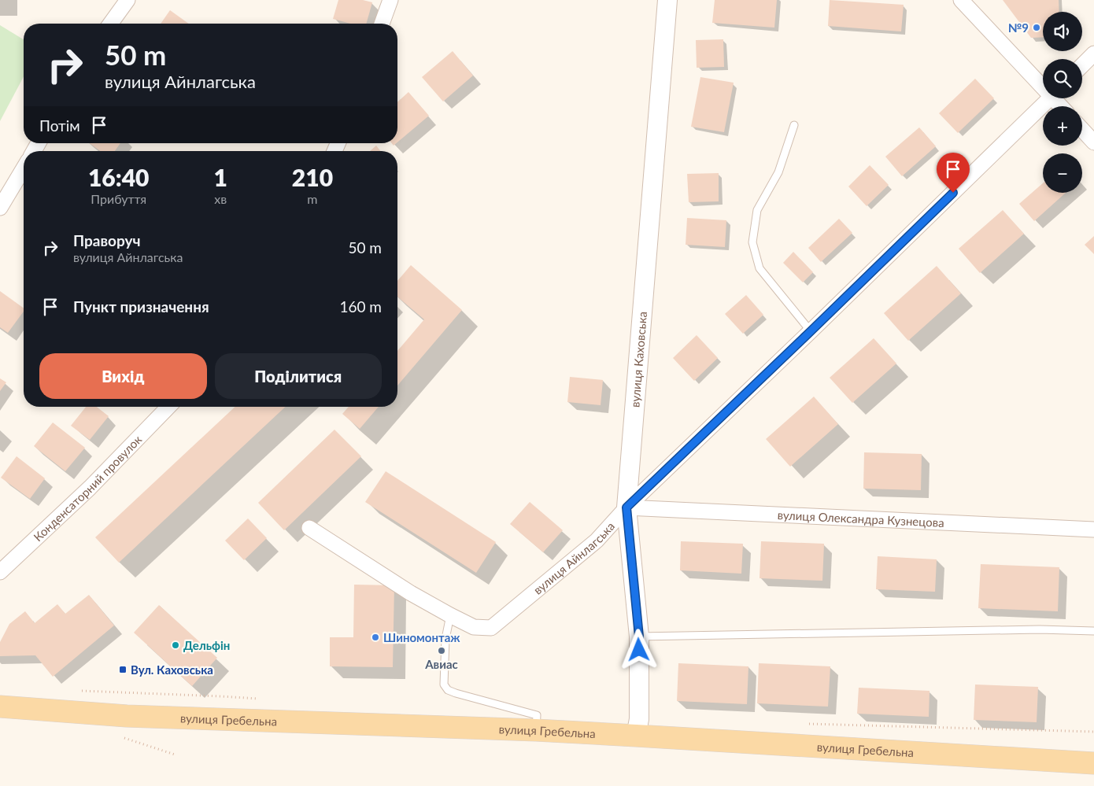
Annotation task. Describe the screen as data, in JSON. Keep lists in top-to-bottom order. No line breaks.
{"streets":{"main road":["вулиця Гребельна"],"street":["вулиця Каховська","Конденсаторний провулок","вулиця Олександра Кузнецова","вулиця Айнлагська"]},"crossings":[["вулиця Каховська","вулиця Олександра Кузнецова"],["вулиця Каховська","вулиця Айнлагська"],["вулиця Каховська","вулиця Гребельна"],["вулиця Олександра Кузнецова","вулиця Айнлагська"]],"places":{"other":["№9","Шиномонтаж","Дельфін","Авиас"],"transit":["Вул. Каховська"]},"page":{"map_buttons":["+","−"],"turn":["50 m","вулиця Айнлагська"],"then":"Потім","eta":["16:40","Прибуття","1","хв","210","m"],"list":[{"name":"Праворуч","note":"вулиця Айнлагська","value":"50 m"},{"name":"Пункт призначення","value":"160 m"}],"buttons":["Вихід","Поділитися"]}}
